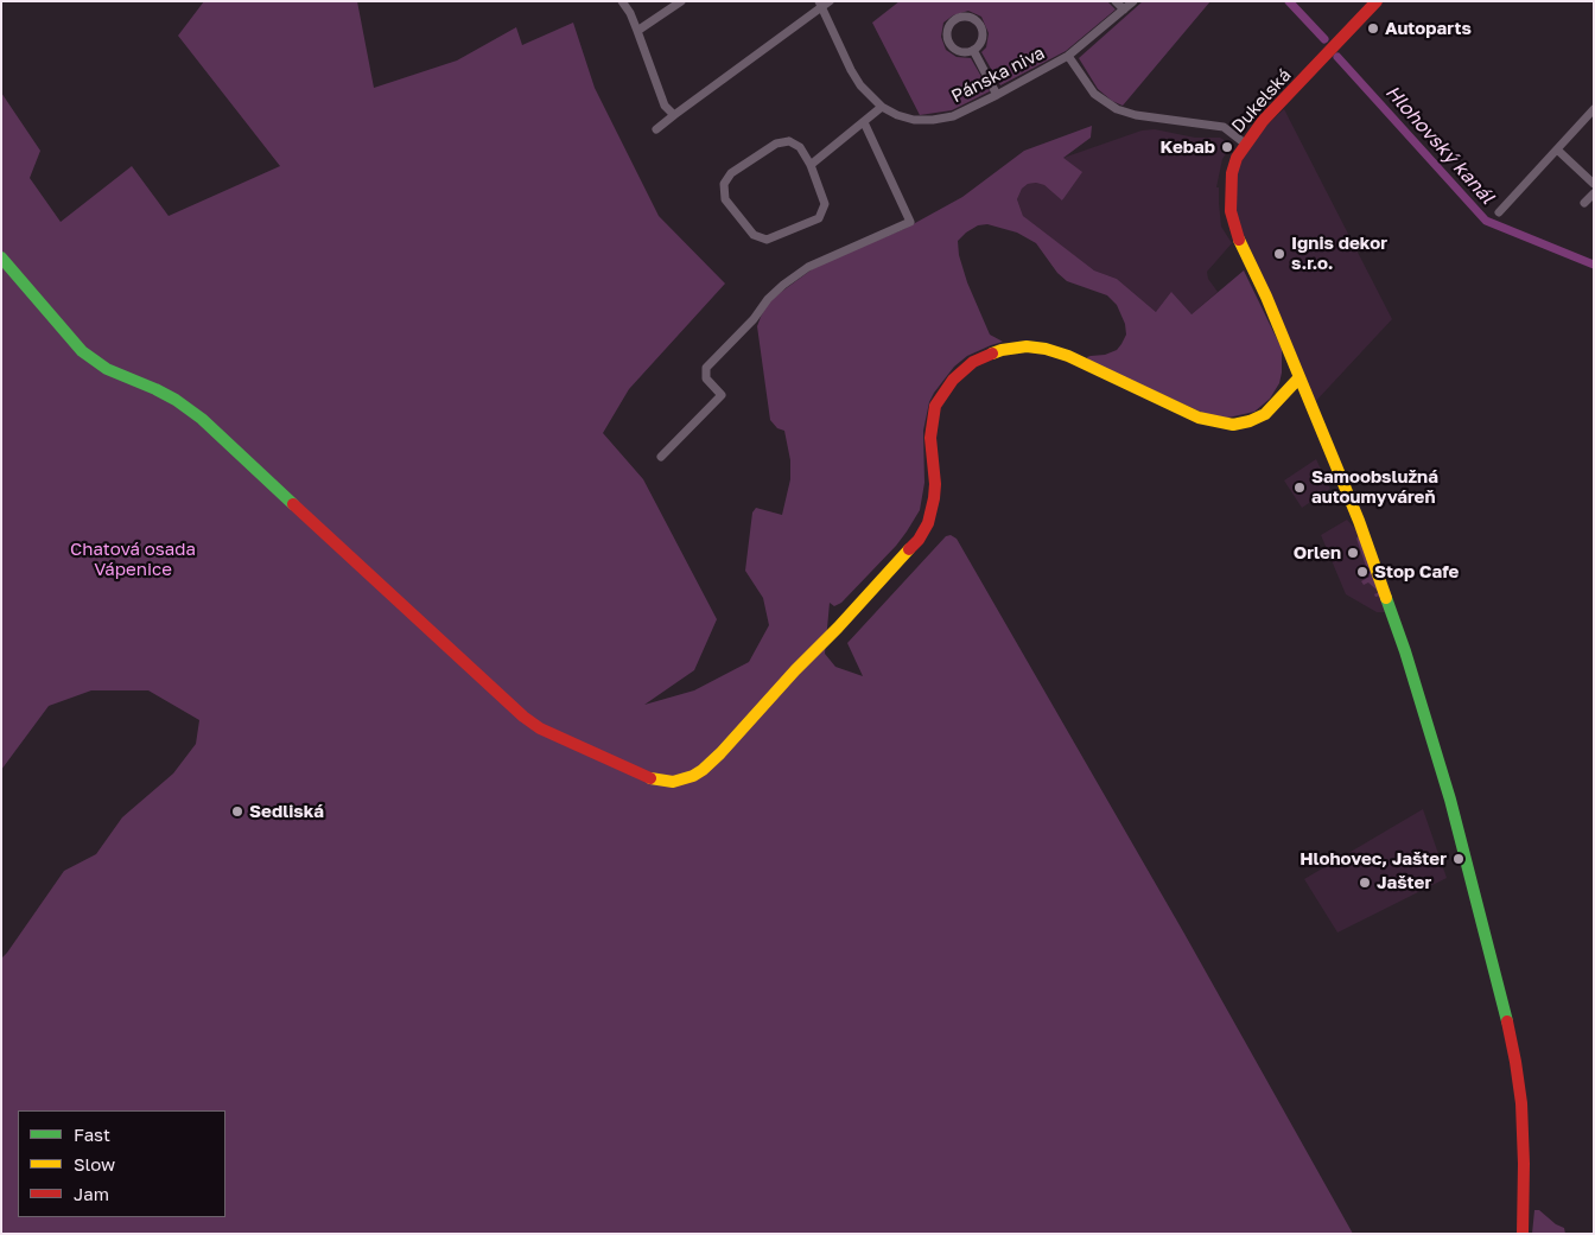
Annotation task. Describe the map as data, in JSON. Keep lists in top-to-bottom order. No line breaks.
{"streets":{"main road":["Dukelská"],"street":["Pánska niva"]},"water":["Hlohovský kanál"],"parks":["Chatová osada Vápenice"],"places":["Autoparts","Kebab","Ignis dekor s.r.o.","Samoobslužná autoumyváreň","Orlen","Stop Cafe","Sedliská","Hlohovec, Jašter","Jašter"],"legend":["Fast","Slow","Jam"]}
